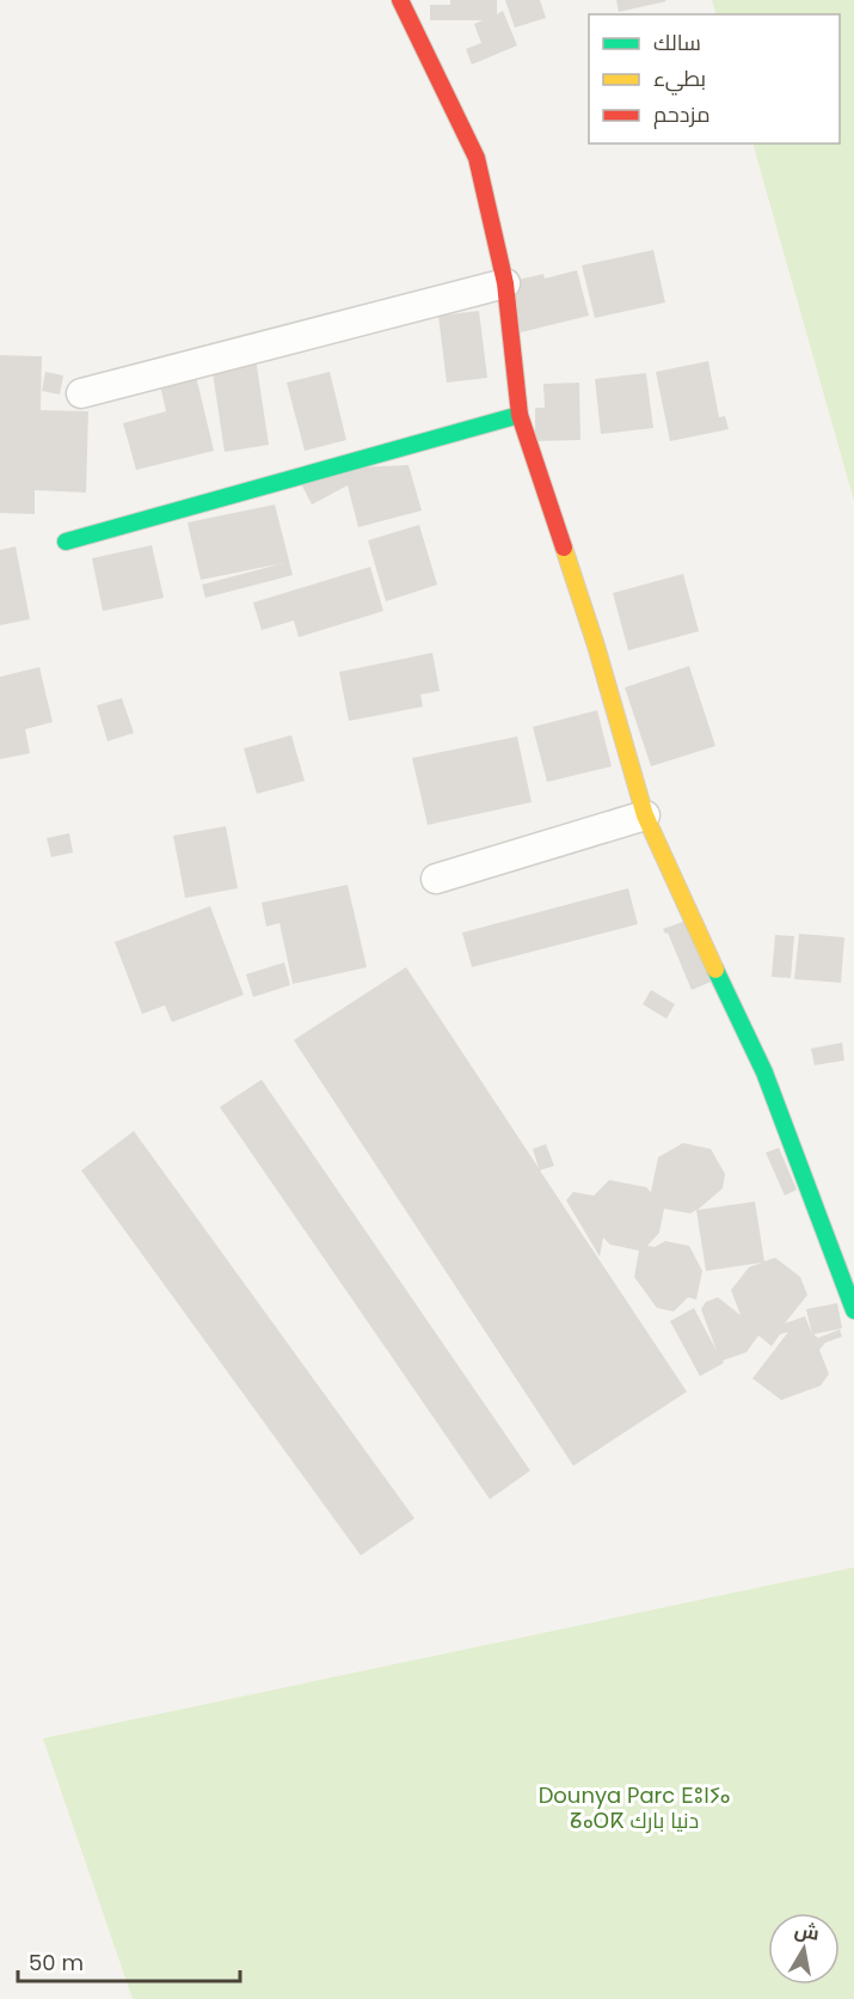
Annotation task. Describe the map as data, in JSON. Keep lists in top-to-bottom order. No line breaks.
{"parks":["Dounya Parc ⴹⵓⵏⵢⴰ ⵒⴰⵔⴽ دنيا بارك"],"legend":["سالك","بطيء","مزدحم"],"scale_bar":"50 m","north":"top"}
